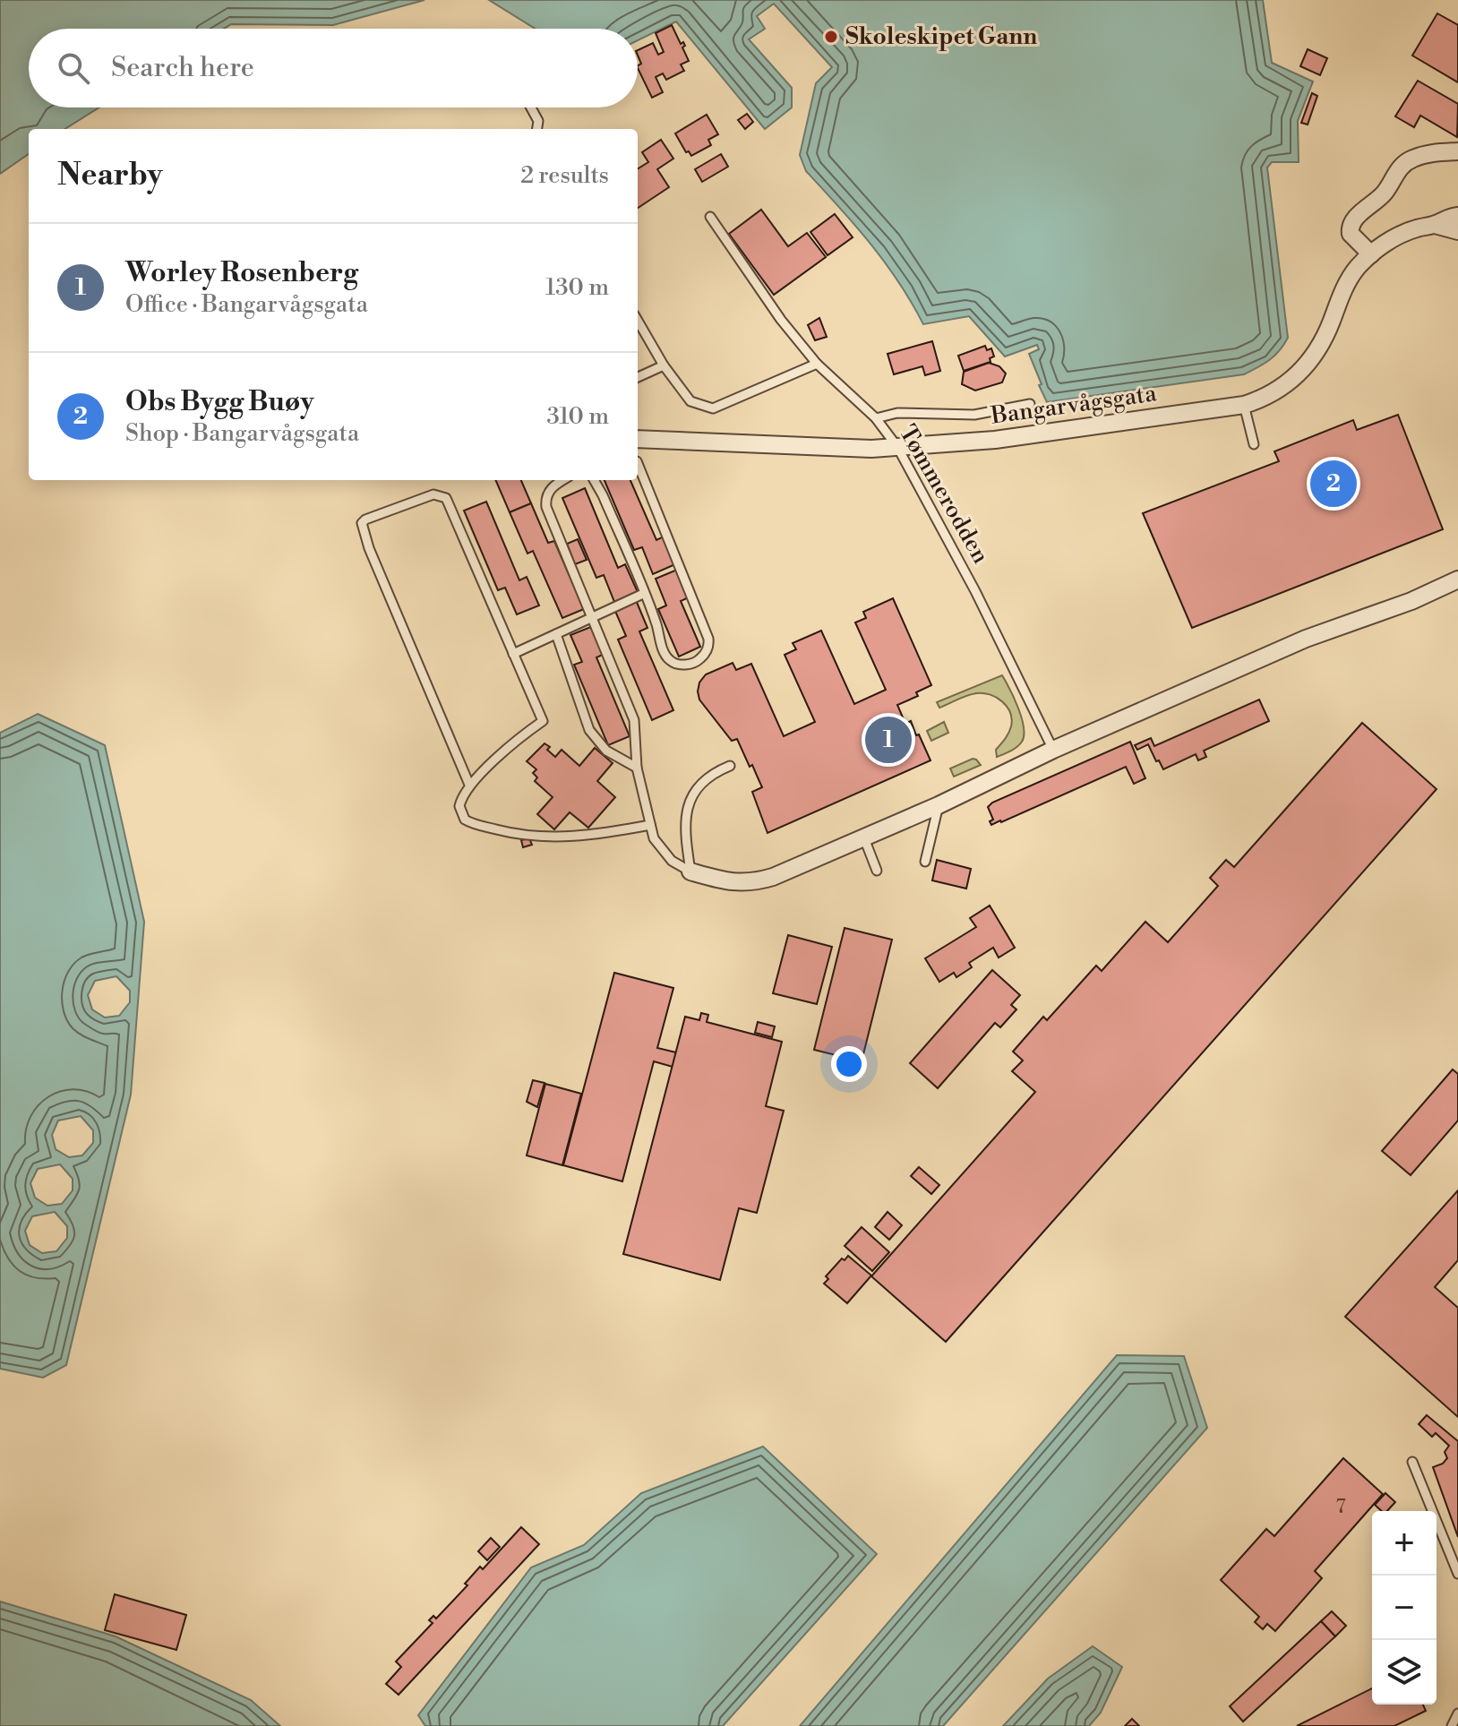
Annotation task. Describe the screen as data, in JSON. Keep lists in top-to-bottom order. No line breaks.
{"streets":{"street":["Bangarvågsgata"],"lane":["Tømmerodden"]},"crossings":[["Bangarvågsgata","Tømmerodden"]],"places":["Skoleskipet Gann"],"house_numbers":["7"],"page":{"search":"Search here","heading":["Nearby","2 results"],"list":[{"mark":"1","name":"Worley Rosenberg","note":"Office · Bangarvågsgata","value":"130 m"},{"mark":"2","name":"Obs Bygg Buøy","note":"Shop · Bangarvågsgata","value":"310 m"}],"pins":["2","1"],"map_buttons":["+","−"]}}
